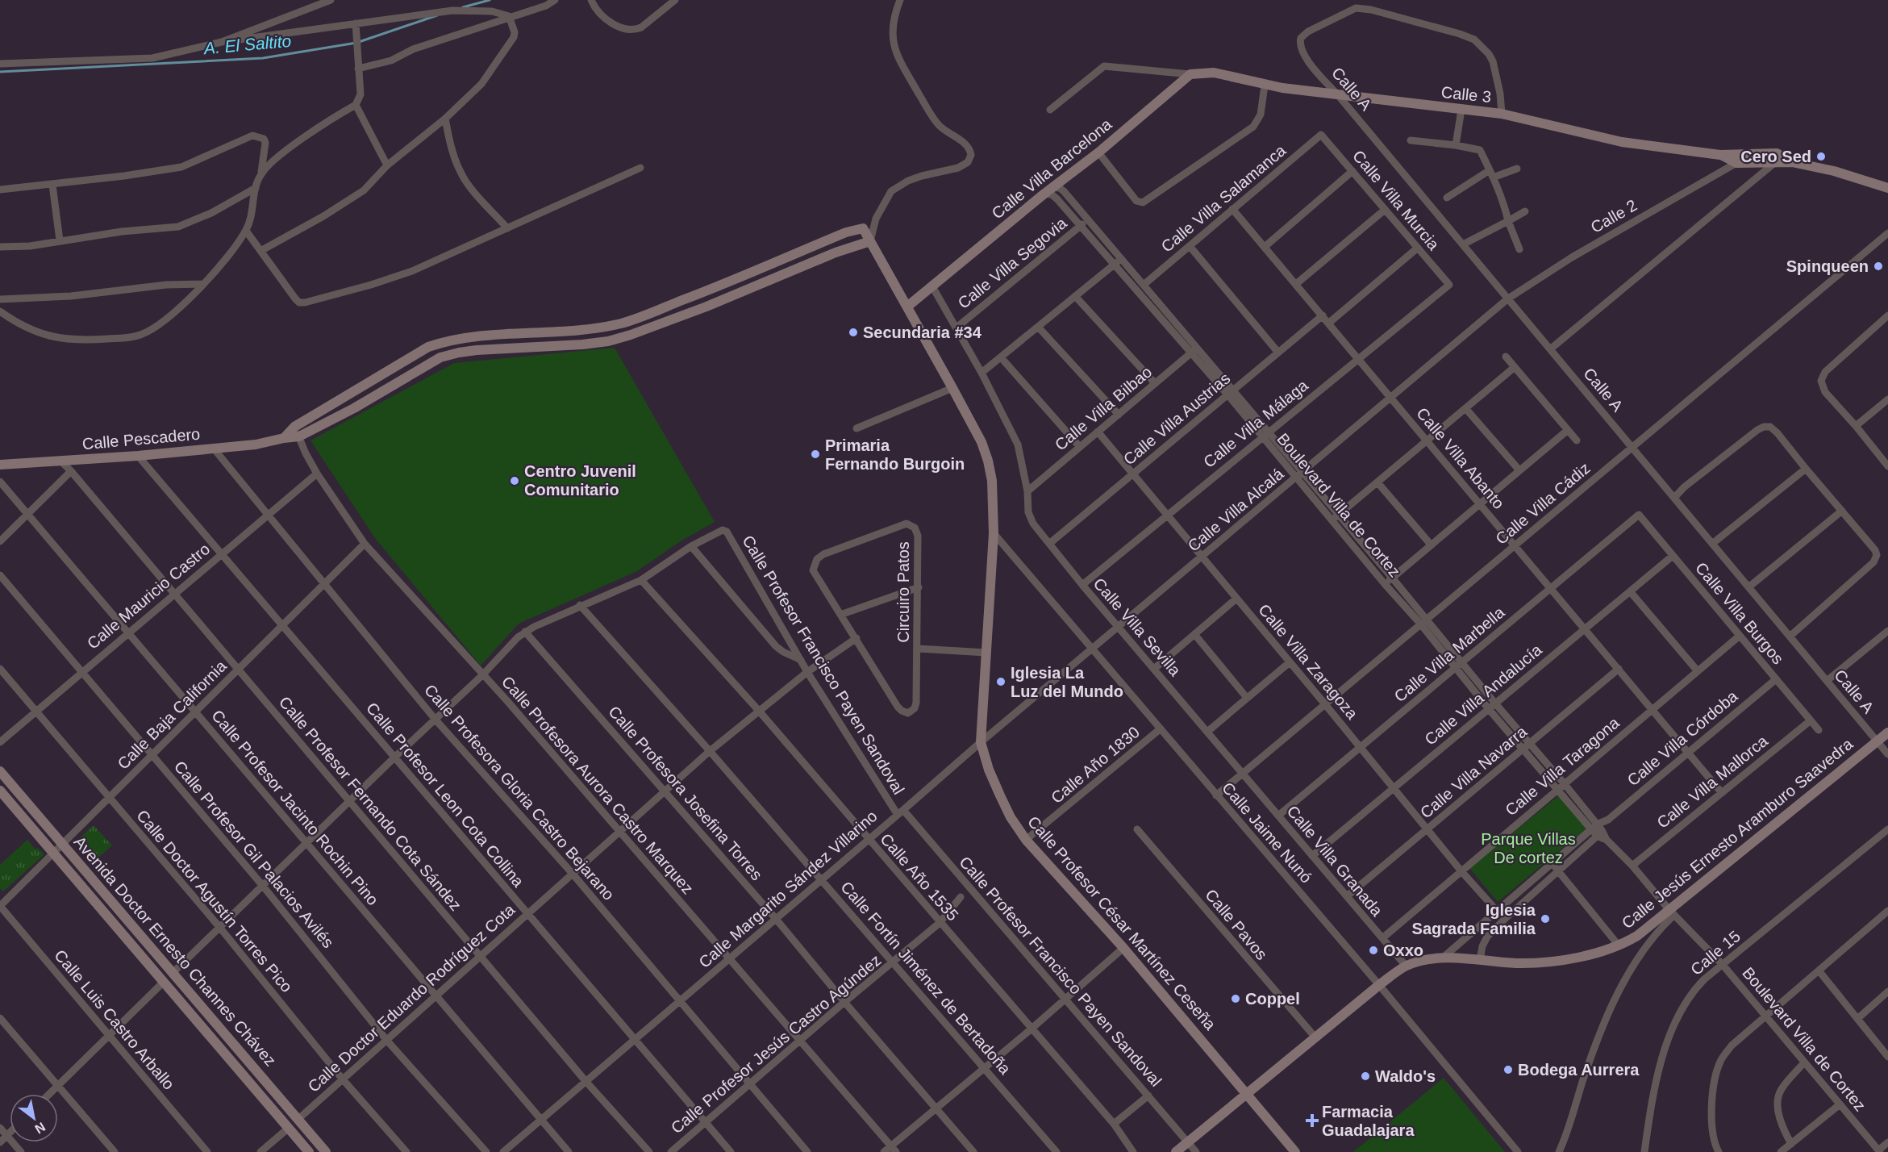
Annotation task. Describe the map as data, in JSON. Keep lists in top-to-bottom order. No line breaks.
{"streets":{"street":["Calle A","Calle 3","Calle Villa Barcelona","Calle Villa Salamanca","Calle Villa Murcia","Calle 2","Calle Villa Segovia","Calle Villa Bilbao","Calle Villa Austrias","Calle Villa Málaga","Calle Pescadero","Calle Villa Abanto","Calle Villa Cádiz","Boulevard Villa de Cortez","Calle Villa Alcalá","Circuiro Patos","Calle Mauricio Castro","Calle Villa Burgos","Calle Villa Sevilla","Calle Villa Marbella","Calle Villa Zaragoza","Calle Profesor Francisco Payen Sandoval","Calle Villa Andalucía","Calle Baja California","Calle Villa Córdoba","Calle Año 1830","Calle Villa Taragona","Calle Villa Navarra","Calle Villa Mallorca","Calle Profesora Aurora Castro Marquez","Calle Profesora Gloria Castro Bejarano","Calle Profesora Josefina Torres","Calle Profesor Leon Cota Collina","Calle Profesor Fernando Cota Sández","Calle Profesor Jacinto Rochin Pino","Calle Jaime Nunó","Calle Jesús Ernesto Aramburo Saavedra","Calle Profesor Gil Palacios Avilés","Calle Villa Granada","Calle Año 1535","Calle Margarito Sández Villarino","Calle Doctor Agustín Torres Pico","Calle Profesor César Martínez Ceseña","Calle Pavos","Avenida Doctor Ernesto Channes Chávez","Calle 15","Calle Fortín Jiménez de Bertadoña","Calle Doctor Eduardo Rodríguez Cota","Calle Luis Castro Arballo","Calle Profesor Jesús Castro Agúndez"]},"crossings":[["Calle A","Calle 3"],["Calle A","Calle 2"],["Calle A","Calle Villa Cádiz"],["Calle A","Calle Villa Alcalá"],["Calle A","Calle Jesús Ernesto Aramburo Saavedra"],["Calle 3","Calle Villa Barcelona"],["Calle Villa Barcelona","Boulevard Villa de Cortez"],["Calle Villa Barcelona","Calle Profesor César Martínez Ceseña"],["Calle Villa Salamanca","Calle Villa Murcia"],["Calle Villa Salamanca","Calle Villa Abanto"],["Calle Villa Salamanca","Boulevard Villa de Cortez"],["Calle Villa Murcia","Calle Villa Málaga"],["Calle 2","Calle Villa Alcalá"],["Calle Villa Segovia","Boulevard Villa de Cortez"],["Calle Villa Bilbao","Boulevard Villa de Cortez"],["Calle Villa Bilbao","Calle Villa Sevilla"],["Calle Villa Bilbao","Calle Villa Zaragoza"],["Calle Villa Austrias","Calle Villa Abanto"],["Calle Villa Austrias","Boulevard Villa de Cortez"],["Calle Villa Austrias","Calle Villa Sevilla"],["Calle Villa Austrias","Calle Villa Zaragoza"],["Calle Villa Málaga","Calle Villa Abanto"],["Calle Villa Málaga","Boulevard Villa de Cortez"],["Calle Villa Málaga","Calle Villa Sevilla"],["Calle Villa Málaga","Calle Villa Zaragoza"],["Calle Pescadero","Calle Profesora Aurora Castro Marquez"],["Calle Pescadero","Calle Profesora Gloria Castro Bejarano"],["Calle Pescadero","Calle Profesor Leon Cota Collina"],["Calle Pescadero","Calle Profesor Fernando Cota Sández"],["Calle Villa Abanto","Calle Villa Cádiz"],["Calle Villa Abanto","Calle Villa Alcalá"],["Calle Villa Abanto","Calle Villa Marbella"],["Calle Villa Abanto","Calle Villa Andalucía"],["Calle Villa Abanto","Calle Villa Córdoba"],["Calle Villa Abanto","Calle Villa Taragona"],["Calle Villa Abanto","Calle Villa Navarra"],["Calle Villa Abanto","Calle Villa Mallorca"],["Calle Villa Cádiz","Boulevard Villa de Cortez"],["Calle Villa Cádiz","Calle Villa Sevilla"],["Calle Villa Cádiz","Calle Villa Zaragoza"],["Calle Villa Cádiz","Calle Jaime Nunó"],["Calle Villa Cádiz","Calle Villa Granada"],["Boulevard Villa de Cortez","Calle Villa Alcalá"],["Boulevard Villa de Cortez","Calle Villa Marbella"],["Boulevard Villa de Cortez","Calle Villa Andalucía"],["Boulevard Villa de Cortez","Calle Villa Córdoba"],["Boulevard Villa de Cortez","Calle Villa Taragona"],["Boulevard Villa de Cortez","Calle Villa Navarra"],["Boulevard Villa de Cortez","Calle Villa Mallorca"],["Boulevard Villa de Cortez","Calle Jesús Ernesto Aramburo Saavedra"],["Boulevard Villa de Cortez","Calle 15"],["Calle Villa Alcalá","Calle Villa Sevilla"],["Calle Villa Alcalá","Calle Villa Zaragoza"],["Calle Villa Alcalá","Calle Jaime Nunó"],["Calle Villa Alcalá","Calle Margarito Sández Villarino"],["Circuiro Patos","Calle Doctor Eduardo Rodríguez Cota"],["Calle Mauricio Castro","Calle Profesora Aurora Castro Marquez"],["Calle Mauricio Castro","Calle Profesora Gloria Castro Bejarano"],["Calle Mauricio Castro","Calle Profesor Leon Cota Collina"],["Calle Mauricio Castro","Calle Profesor Fernando Cota Sández"],["Calle Mauricio Castro","Calle Profesor Jacinto Rochin Pino"],["Calle Mauricio Castro","Calle Profesor Gil Palacios Avilés"],["Calle Mauricio Castro","Calle Doctor Agustín Torres Pico"],["Calle Villa Burgos","Calle Villa Marbella"],["Calle Villa Burgos","Calle Villa Andalucía"],["Calle Villa Burgos","Calle Villa Córdoba"],["Calle Villa Burgos","Calle Villa Taragona"],["Calle Villa Burgos","Calle Villa Mallorca"],["Calle Villa Sevilla","Calle Villa Granada"],["Calle Villa Marbella","Calle Villa Zaragoza"],["Calle Villa Marbella","Calle Villa Granada"],["Calle Villa Zaragoza","Calle Villa Andalucía"],["Calle Villa Zaragoza","Calle Villa Taragona"],["Calle Villa Zaragoza","Calle Villa Navarra"],["Calle Profesor Francisco Payen Sandoval","Calle Jesús Ernesto Aramburo Saavedra"],["Calle Profesor Francisco Payen Sandoval","Calle Margarito Sández Villarino"],["Calle Profesor Francisco Payen Sandoval","Calle Doctor Eduardo Rodríguez Cota"],["Calle Villa Andalucía","Calle Villa Granada"],["Calle Baja California","Calle Profesora Aurora Castro Marquez"],["Calle Baja California","Calle Profesora Gloria Castro Bejarano"],["Calle Baja California","Calle Profesor Leon Cota Collina"],["Calle Baja California","Calle Profesor Fernando Cota Sández"],["Calle Baja California","Calle Profesor Jacinto Rochin Pino"],["Calle Baja California","Calle Profesor Gil Palacios Avilés"],["Calle Baja California","Calle Doctor Agustín Torres Pico"],["Calle Baja California","Avenida Doctor Ernesto Channes Chávez"],["Calle Baja California","Calle Luis Castro Arballo"],["Calle Año 1830","Calle Jaime Nunó"],["Calle Año 1830","Calle Profesor César Martínez Ceseña"],["Calle Villa Taragona","Calle Villa Granada"],["Calle Villa Navarra","Calle Villa Granada"],["Calle Profesora Aurora Castro Marquez","Calle Margarito Sández Villarino"],["Calle Profesora Aurora Castro Marquez","Calle Doctor Eduardo Rodríguez Cota"],["Calle Profesora Aurora Castro Marquez","Calle Profesor Jesús Castro Agúndez"],["Calle Profesora Gloria Castro Bejarano","Calle Margarito Sández Villarino"],["Calle Profesora Gloria Castro Bejarano","Calle Doctor Eduardo Rodríguez Cota"],["Calle Profesora Gloria Castro Bejarano","Calle Profesor Jesús Castro Agúndez"],["Calle Profesora Josefina Torres","Calle Margarito Sández Villarino"],["Calle Profesora Josefina Torres","Calle Doctor Eduardo Rodríguez Cota"],["Calle Profesora Josefina Torres","Calle Profesor Jesús Castro Agúndez"],["Calle Profesor Leon Cota Collina","Calle Margarito Sández Villarino"],["Calle Profesor Leon Cota Collina","Calle Doctor Eduardo Rodríguez Cota"],["Calle Profesor Leon Cota Collina","Calle Profesor Jesús Castro Agúndez"],["Calle Profesor Fernando Cota Sández","Calle Margarito Sández Villarino"],["Calle Profesor Fernando Cota Sández","Calle Doctor Eduardo Rodríguez Cota"],["Calle Profesor Jacinto Rochin Pino","Calle Margarito Sández Villarino"],["Calle Profesor Jacinto Rochin Pino","Calle Doctor Eduardo Rodríguez Cota"],["Calle Jaime Nunó","Calle Jesús Ernesto Aramburo Saavedra"],["Calle Jaime Nunó","Calle Margarito Sández Villarino"],["Calle Jaime Nunó","Calle Profesor César Martínez Ceseña"],["Calle Jesús Ernesto Aramburo Saavedra","Calle Villa Granada"],["Calle Jesús Ernesto Aramburo Saavedra","Calle Profesor César Martínez Ceseña"],["Calle Jesús Ernesto Aramburo Saavedra","Calle Pavos"],["Calle Profesor Gil Palacios Avilés","Calle Doctor Eduardo Rodríguez Cota"],["Calle Año 1535","Calle Margarito Sández Villarino"],["Calle Año 1535","Calle Doctor Eduardo Rodríguez Cota"],["Calle Año 1535","Calle Profesor Jesús Castro Agúndez"],["Calle Margarito Sández Villarino","Calle Profesor César Martínez Ceseña"],["Calle Margarito Sández Villarino","Calle Fortín Jiménez de Bertadoña"],["Calle Doctor Agustín Torres Pico","Calle Doctor Eduardo Rodríguez Cota"],["Avenida Doctor Ernesto Channes Chávez","Calle Doctor Eduardo Rodríguez Cota"],["Calle Fortín Jiménez de Bertadoña","Calle Doctor Eduardo Rodríguez Cota"],["Calle Fortín Jiménez de Bertadoña","Calle Profesor Jesús Castro Agúndez"]],"water":["A. El Saltito"],"parks":["Parque Villas De cortez"],"places":{"other":["Cero Sed","Spinqueen","Secundaria #34","Primaria Fernando Burgoin","Centro Juvenil Comunitario","Iglesia La Luz del Mundo","Iglesia Sagrada Familia","Oxxo","Coppel","Bodega Aurrera","Waldo's"],"health":["Farmacia Guadalajara"]},"north":"bottom right"}
